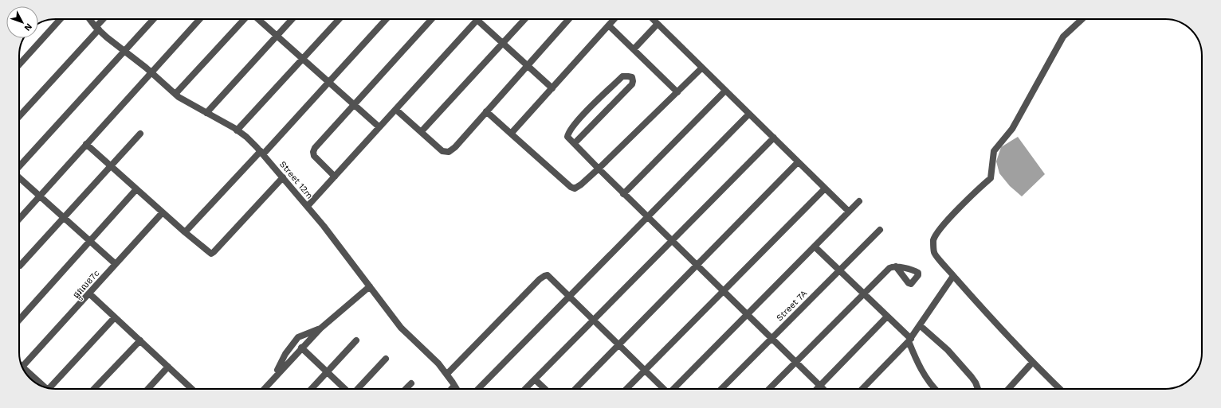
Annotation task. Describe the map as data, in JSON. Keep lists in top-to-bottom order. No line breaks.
{"streets":{"street":["Street 12m","ផ្លូវលេខ7c","Street 7A"]},"north":"bottom right"}
